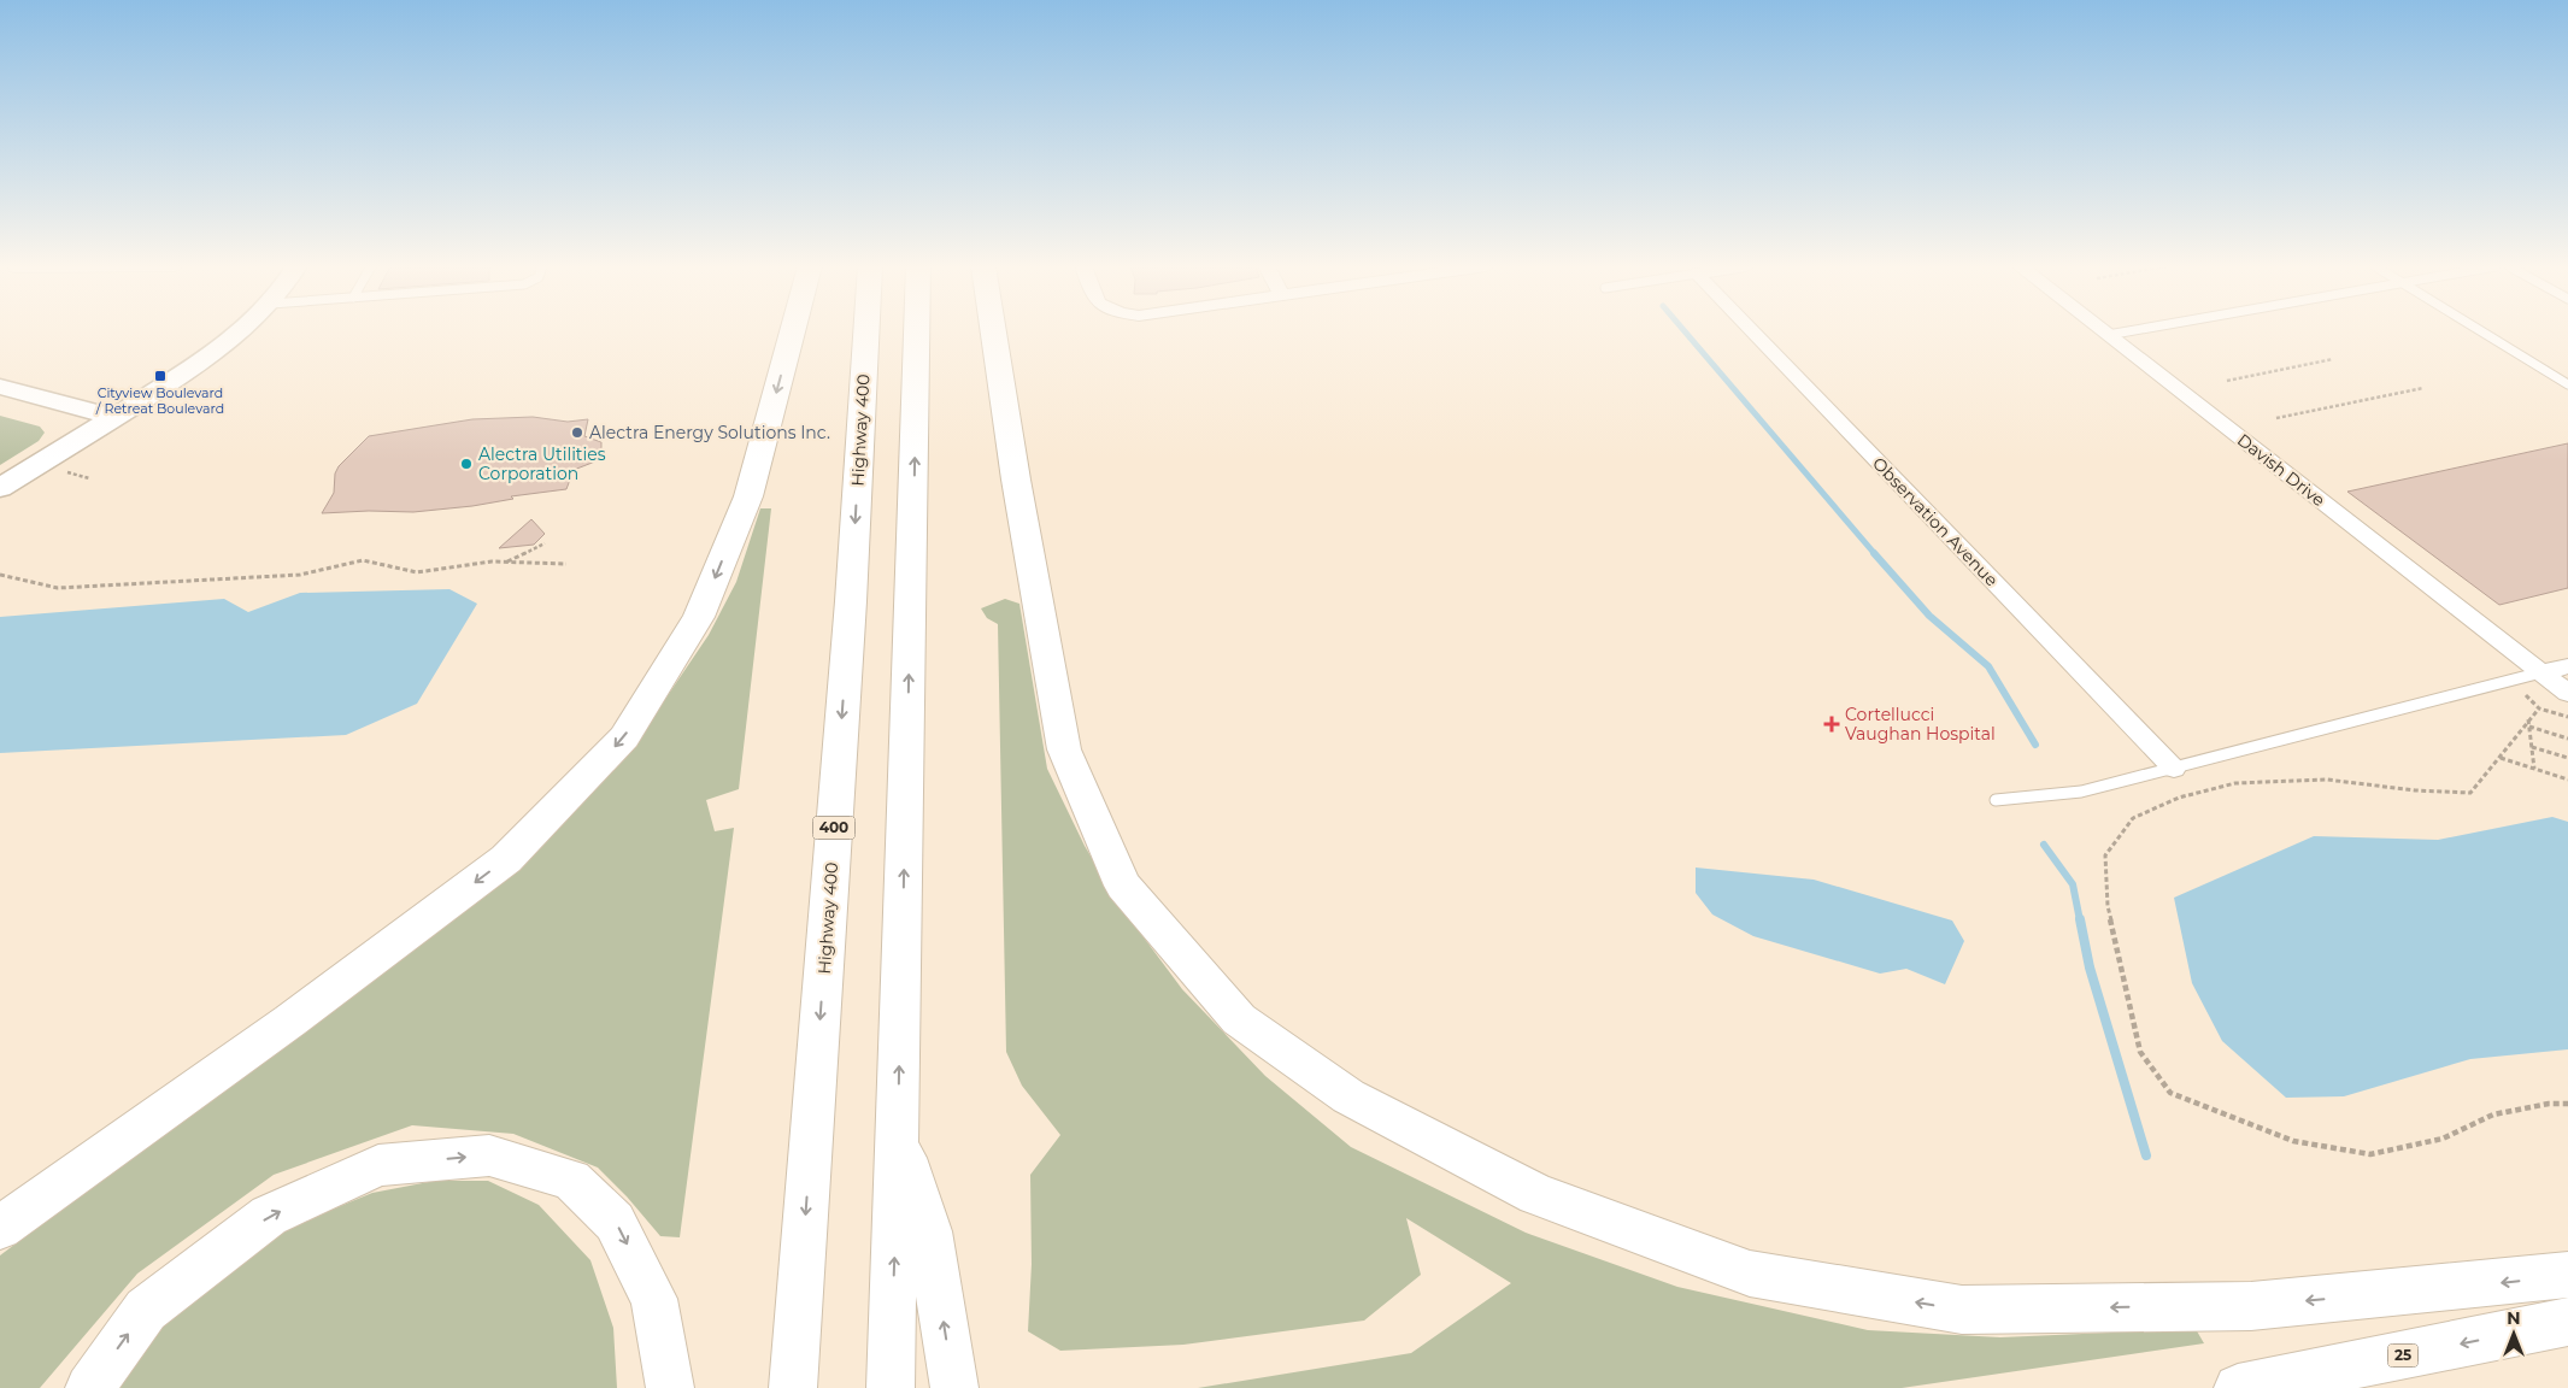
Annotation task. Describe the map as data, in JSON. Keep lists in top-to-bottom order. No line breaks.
{"streets":{"main road":["Highway 400","400","25"],"street":["Davish Drive","Observation Avenue"]},"places":{"transit":["Cityview Boulevard / Retreat Boulevard"],"other":["Alectra Energy Solutions Inc.","Alectra Utilities Corporation"],"health":["Cortellucci Vaughan Hospital"]},"north":"top"}
